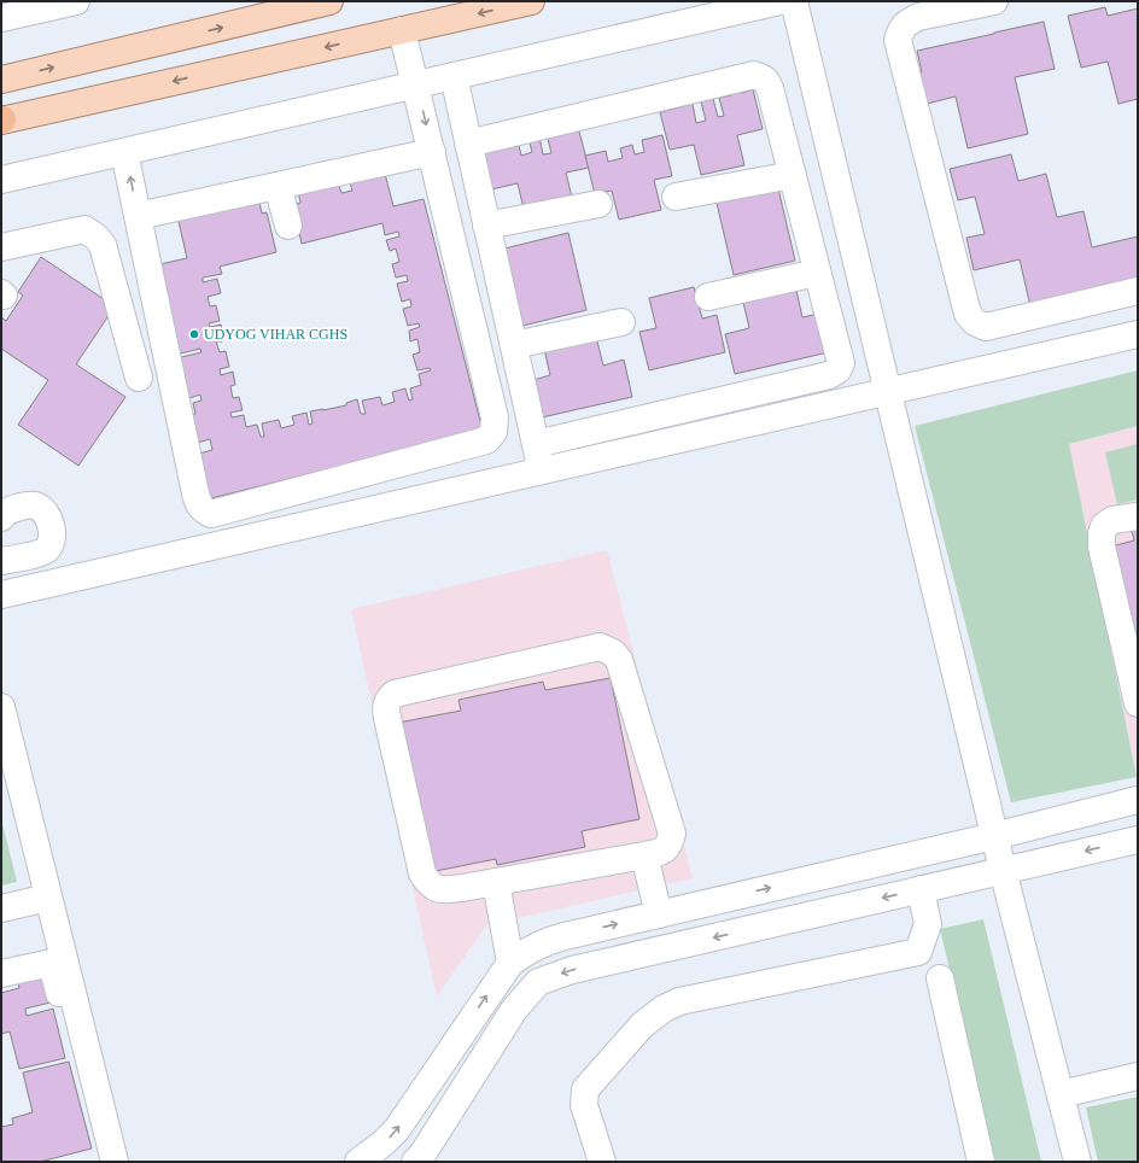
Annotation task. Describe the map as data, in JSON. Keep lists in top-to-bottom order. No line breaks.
{"places":["UDYOG VIHAR CGHS"]}
